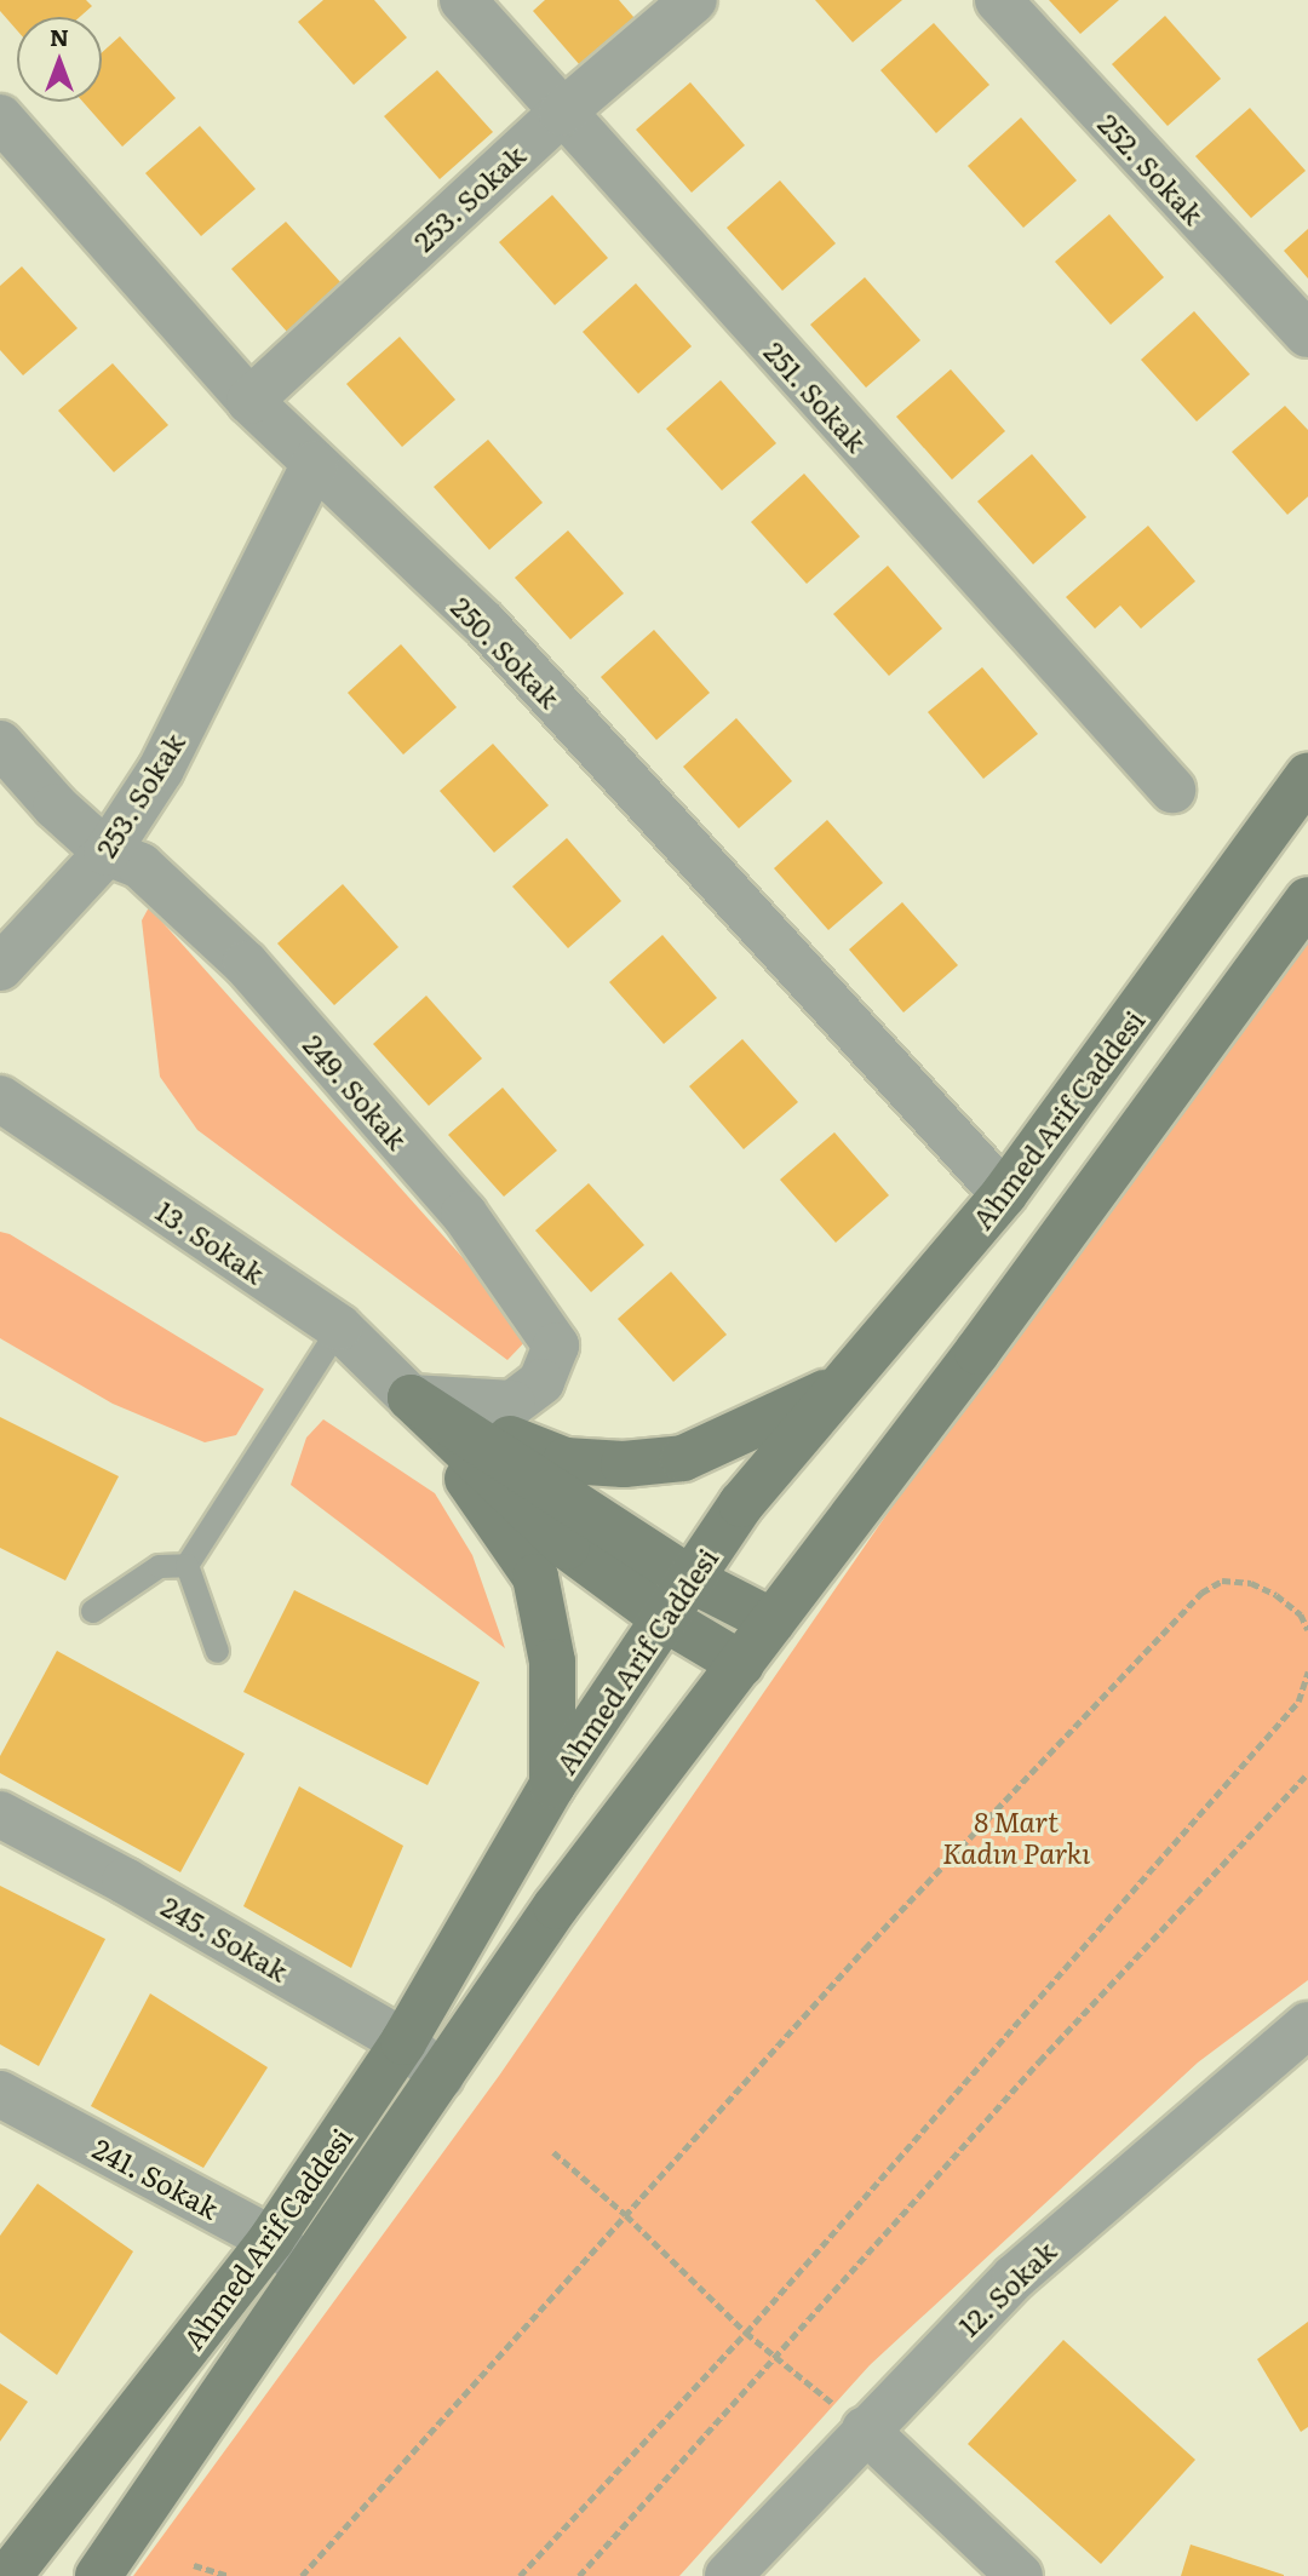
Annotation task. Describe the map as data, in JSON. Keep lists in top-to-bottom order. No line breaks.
{"streets":{"main road":["Ahmed Arif Caddesi"],"street":["252. Sokak","253. Sokak","251. Sokak","250. Sokak","249. Sokak","13. Sokak","245. Sokak","241. Sokak","12. Sokak"]},"crossings":[["253. Sokak","251. Sokak"],["253. Sokak","250. Sokak"],["253. Sokak","249. Sokak"],["250. Sokak","Ahmed Arif Caddesi"],["249. Sokak","13. Sokak"],["Ahmed Arif Caddesi","245. Sokak"],["Ahmed Arif Caddesi","241. Sokak"]],"parks":["8 Mart Kadın Parkı"],"north":"top"}
